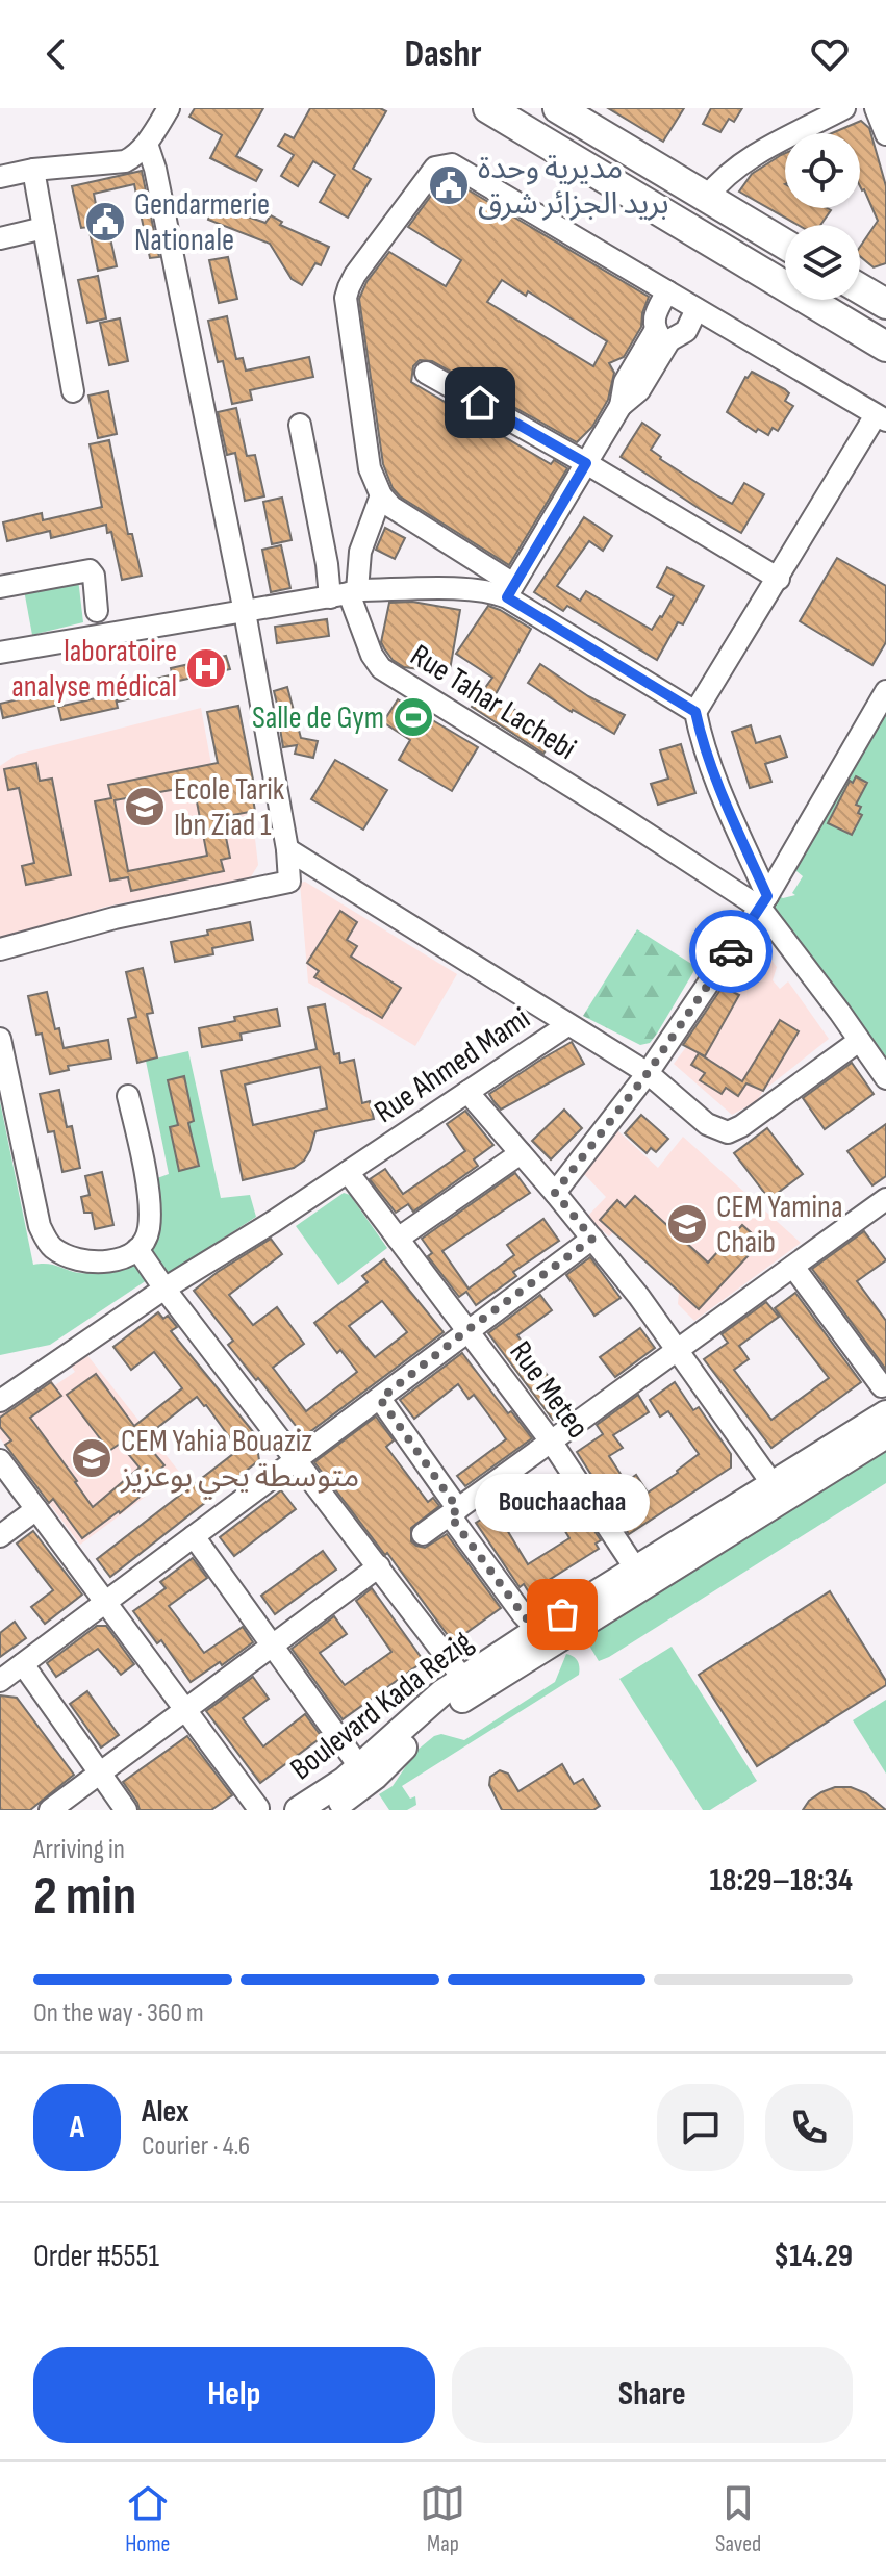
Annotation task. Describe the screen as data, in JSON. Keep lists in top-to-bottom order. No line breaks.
{"streets":{"main road":["Boulevard Kada Rezig"],"street":["Rue Tahar Lachebi","Rue Ahmed Mami","Rue Meteo"]},"crossings":[["Rue Tahar Lachebi","Rue Ahmed Mami"],["Rue Ahmed Mami","Rue Meteo"],["Rue Meteo","Boulevard Kada Rezig"]],"places":{"public building":["مديرية وحدة بريد الجزائر شرق","Gendarmerie Nationale"],"hospital":["laboratoire analyse médical"],"sports":["Salle de Gym"],"school or university":["Ecole Tarik Ibn Ziad 1","CEM Yamina Chaib","CEM Yahia Bouaziz متوسطة يحي بوعزيز"],"other":["Bouchaachaa"]},"page":{"header":"Dashr","bubble":"Bouchaachaa","heading":["2 min","Arriving in","18:29–18:34"],"panel":["Alex","Courier · 4.6","Order #5551","$14.29"],"bar":"On the way · 360 m","round":"A","buttons":["Help","Share"],"tabs":["Home","Map","Saved"]}}
